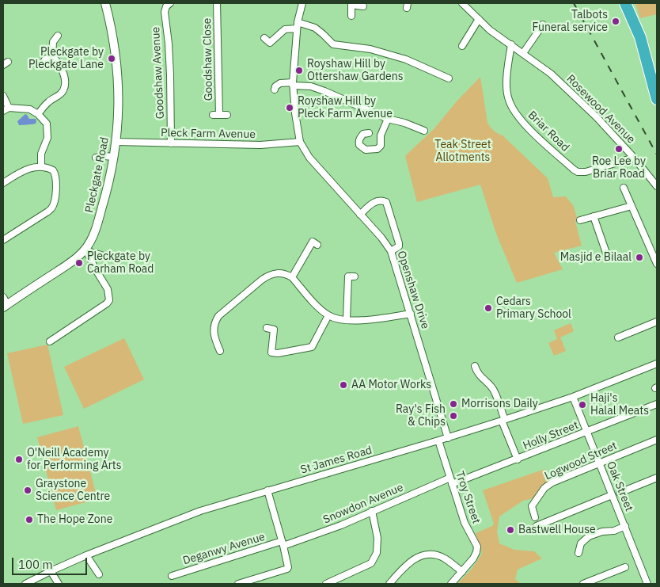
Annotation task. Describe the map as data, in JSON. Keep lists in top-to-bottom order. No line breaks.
{"streets":{"main road":["Pleckgate Road"],"street":["Goodshaw Close","Goodshaw Avenue","Rosewood Avenue","Briar Road","Pleck Farm Avenue","Openshaw Drive","Holly Street","St James Road","Logwood Street","Oak Street","Troy Street","Snowdon Avenue","Deganwy Avenue"]},"crossings":[["Goodshaw Avenue","Pleck Farm Avenue"],["Rosewood Avenue","Briar Road"],["Pleck Farm Avenue","Pleckgate Road"],["Pleck Farm Avenue","Openshaw Drive"],["Openshaw Drive","St James Road"],["Holly Street","Oak Street"],["Holly Street","Troy Street"],["Holly Street","Snowdon Avenue"],["St James Road","Oak Street"],["St James Road","Troy Street"],["Logwood Street","Oak Street"],["Troy Street","Snowdon Avenue"],["Snowdon Avenue","Deganwy Avenue"]],"parks":["Teak Street Allotments"],"places":["Talbots Funeral service","Pleckgate by Pleckgate Lane","Royshaw Hill by Ottershaw Gardens","Royshaw Hill by Pleck Farm Avenue","Roe Lee by Briar Road","Masjid e Bilaal","Pleckgate by Carham Road","Cedars Primary School","AA Motor Works","Morrisons Daily","Haji's Halal Meats","Ray's Fish & Chips","O'Neill Academy for Performing Arts","Graystone Science Centre","The Hope Zone","Bastwell House"],"scale_bar":"100 m"}
